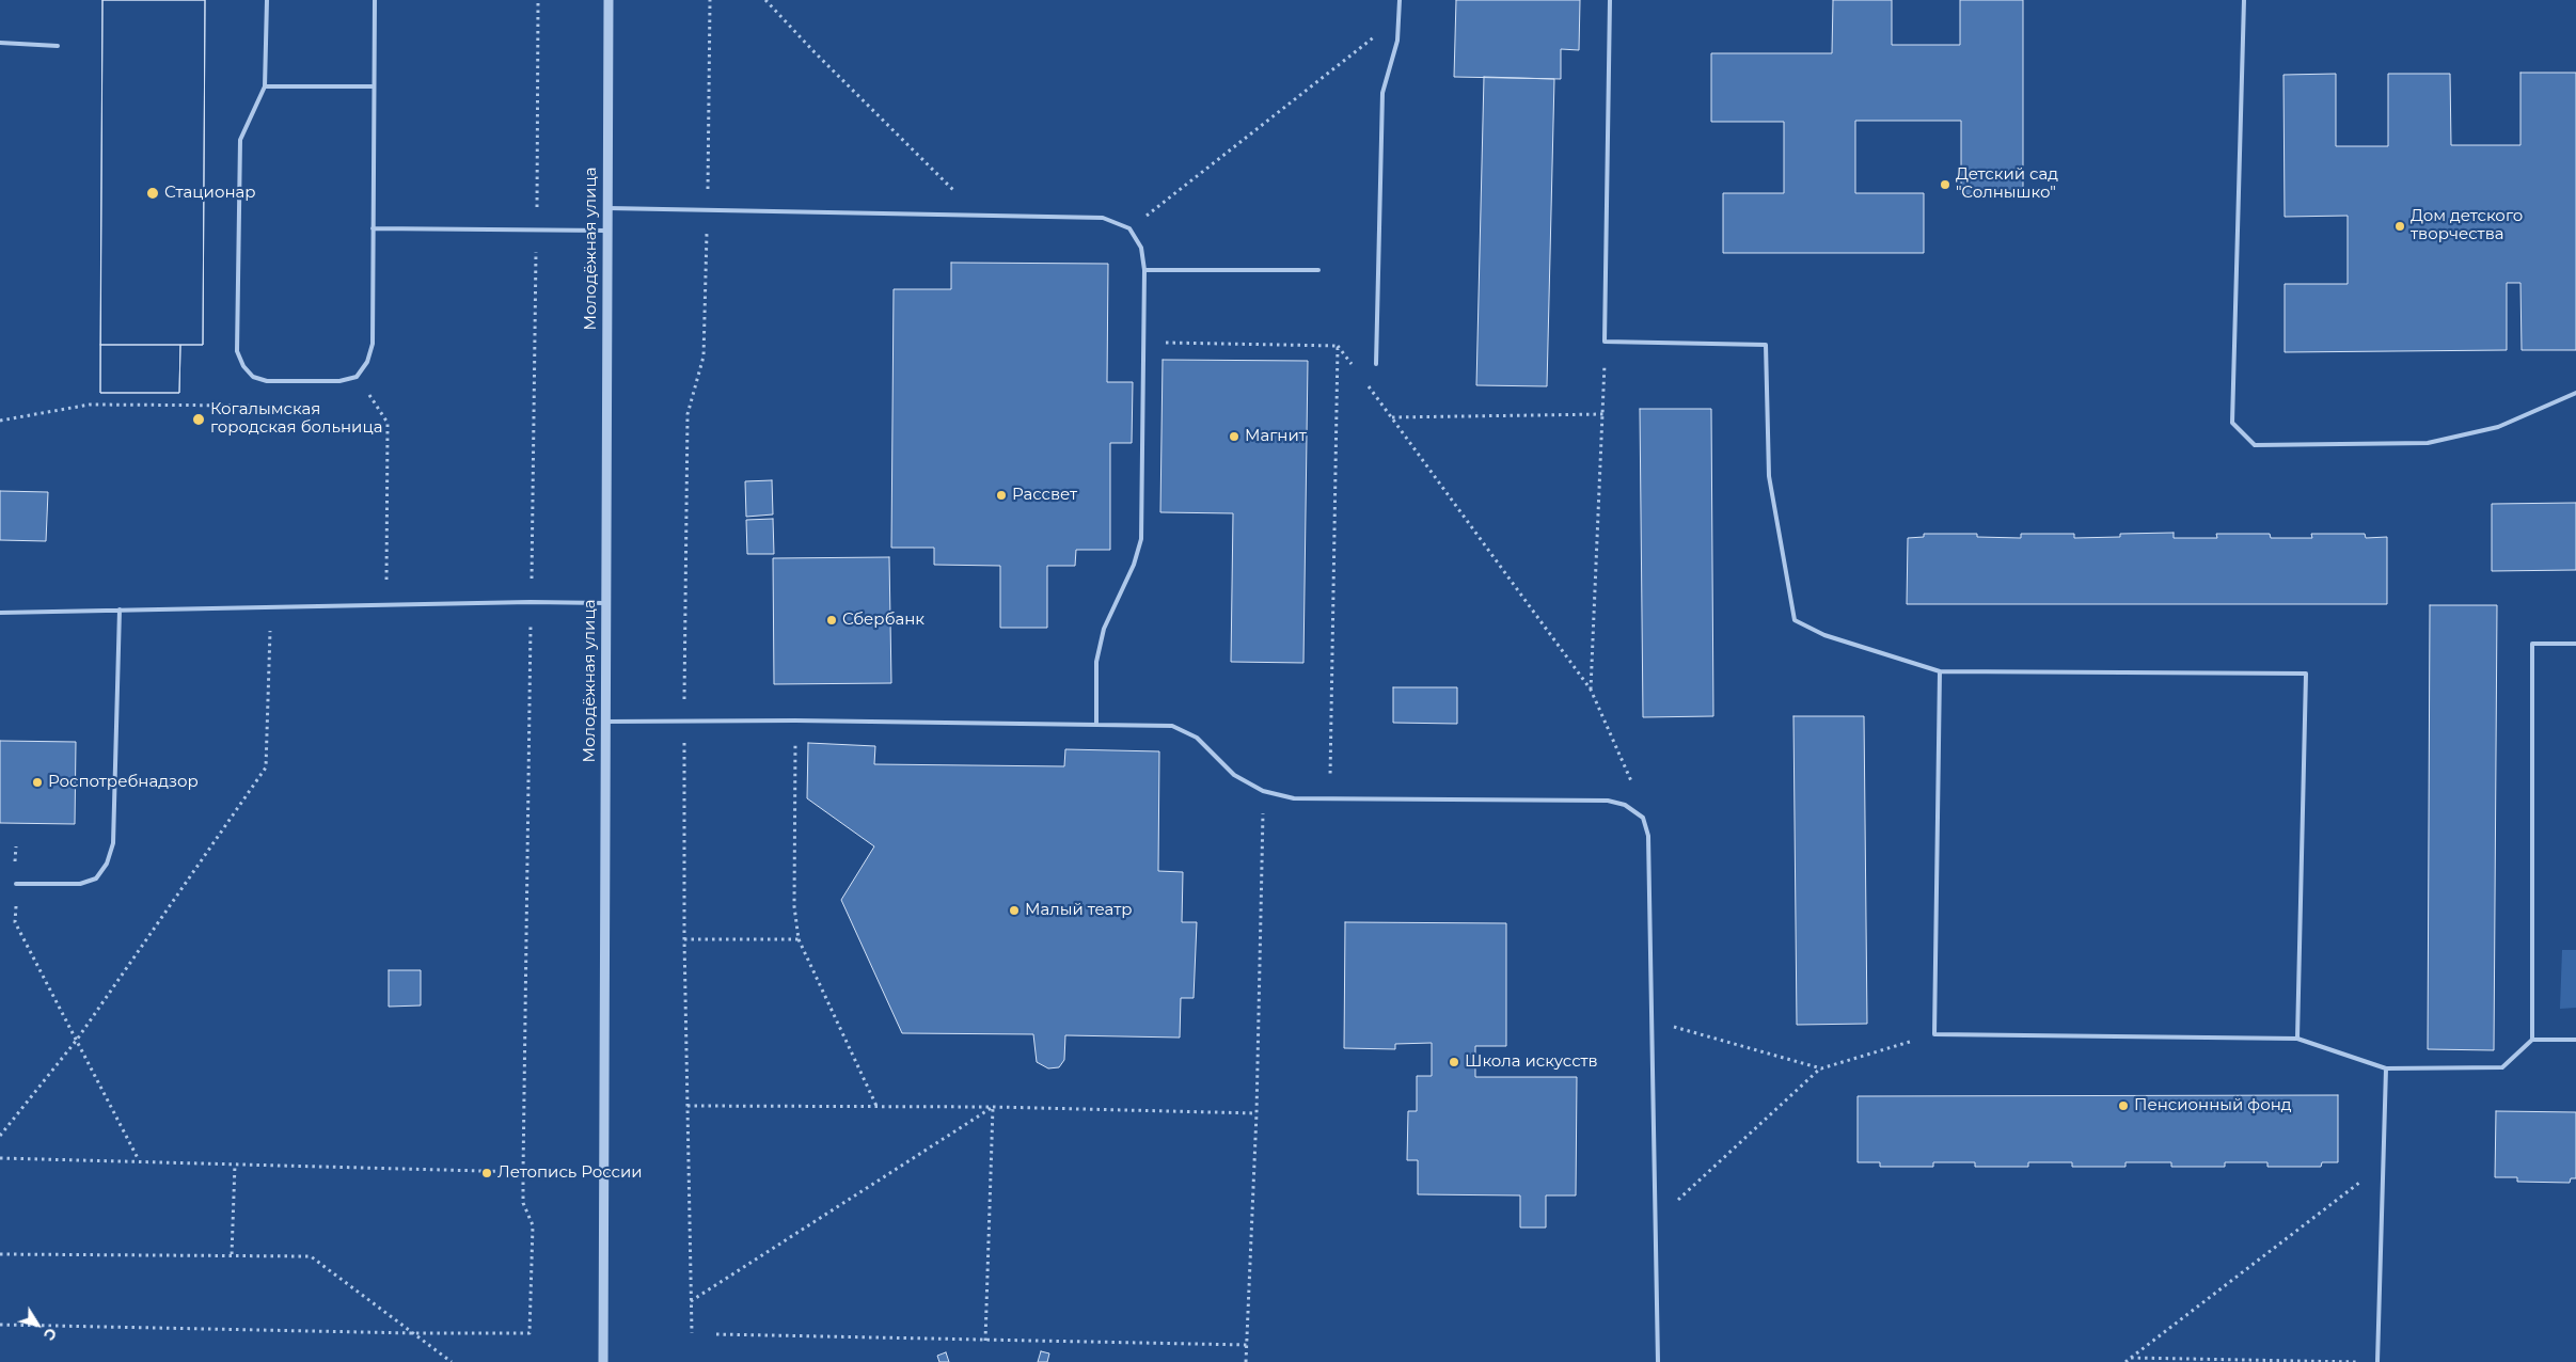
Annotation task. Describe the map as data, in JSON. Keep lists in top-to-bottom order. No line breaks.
{"streets":{"street":["Молодёжная улица"]},"places":["Детский сад \"Солнышко\"","Стационар","Дом детского творчества","Когалымская городская больница","Магнит","Рассвет","Сбербанк","Роспотребнадзор","Малый театр","Школа искусств","Пенсионный фонд","Летопись России"],"north":"bottom right"}
